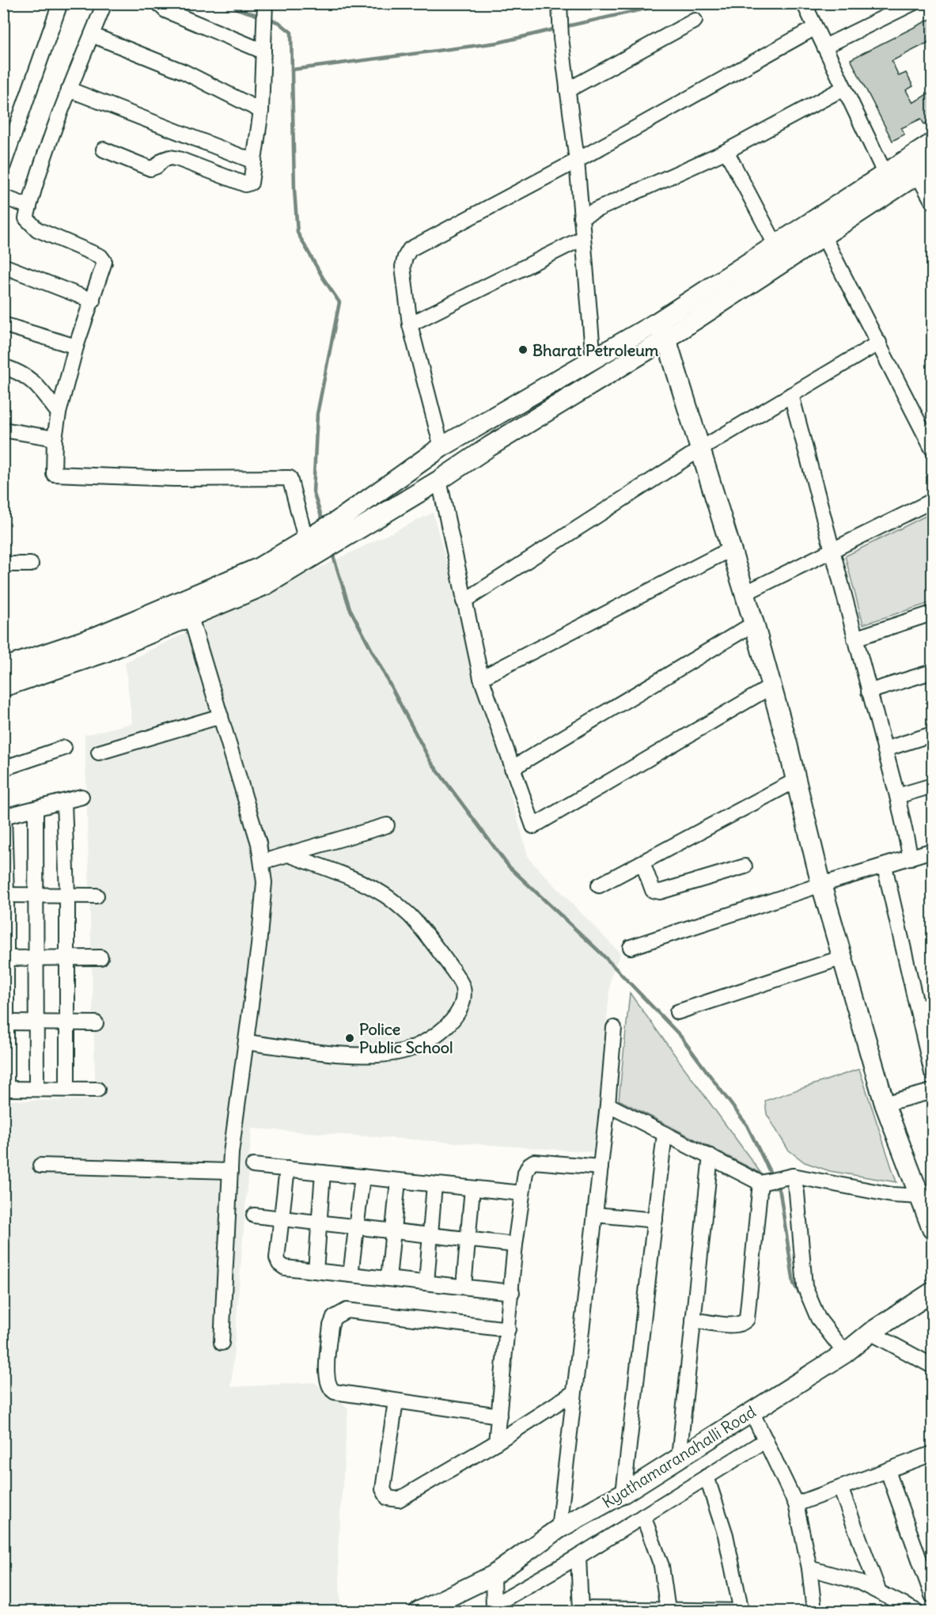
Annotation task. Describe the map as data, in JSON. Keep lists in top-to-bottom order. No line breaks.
{"streets":{"main road":["Kyathamaranahalli Road"]},"places":["Bharat Petroleum","Police Public School"]}
